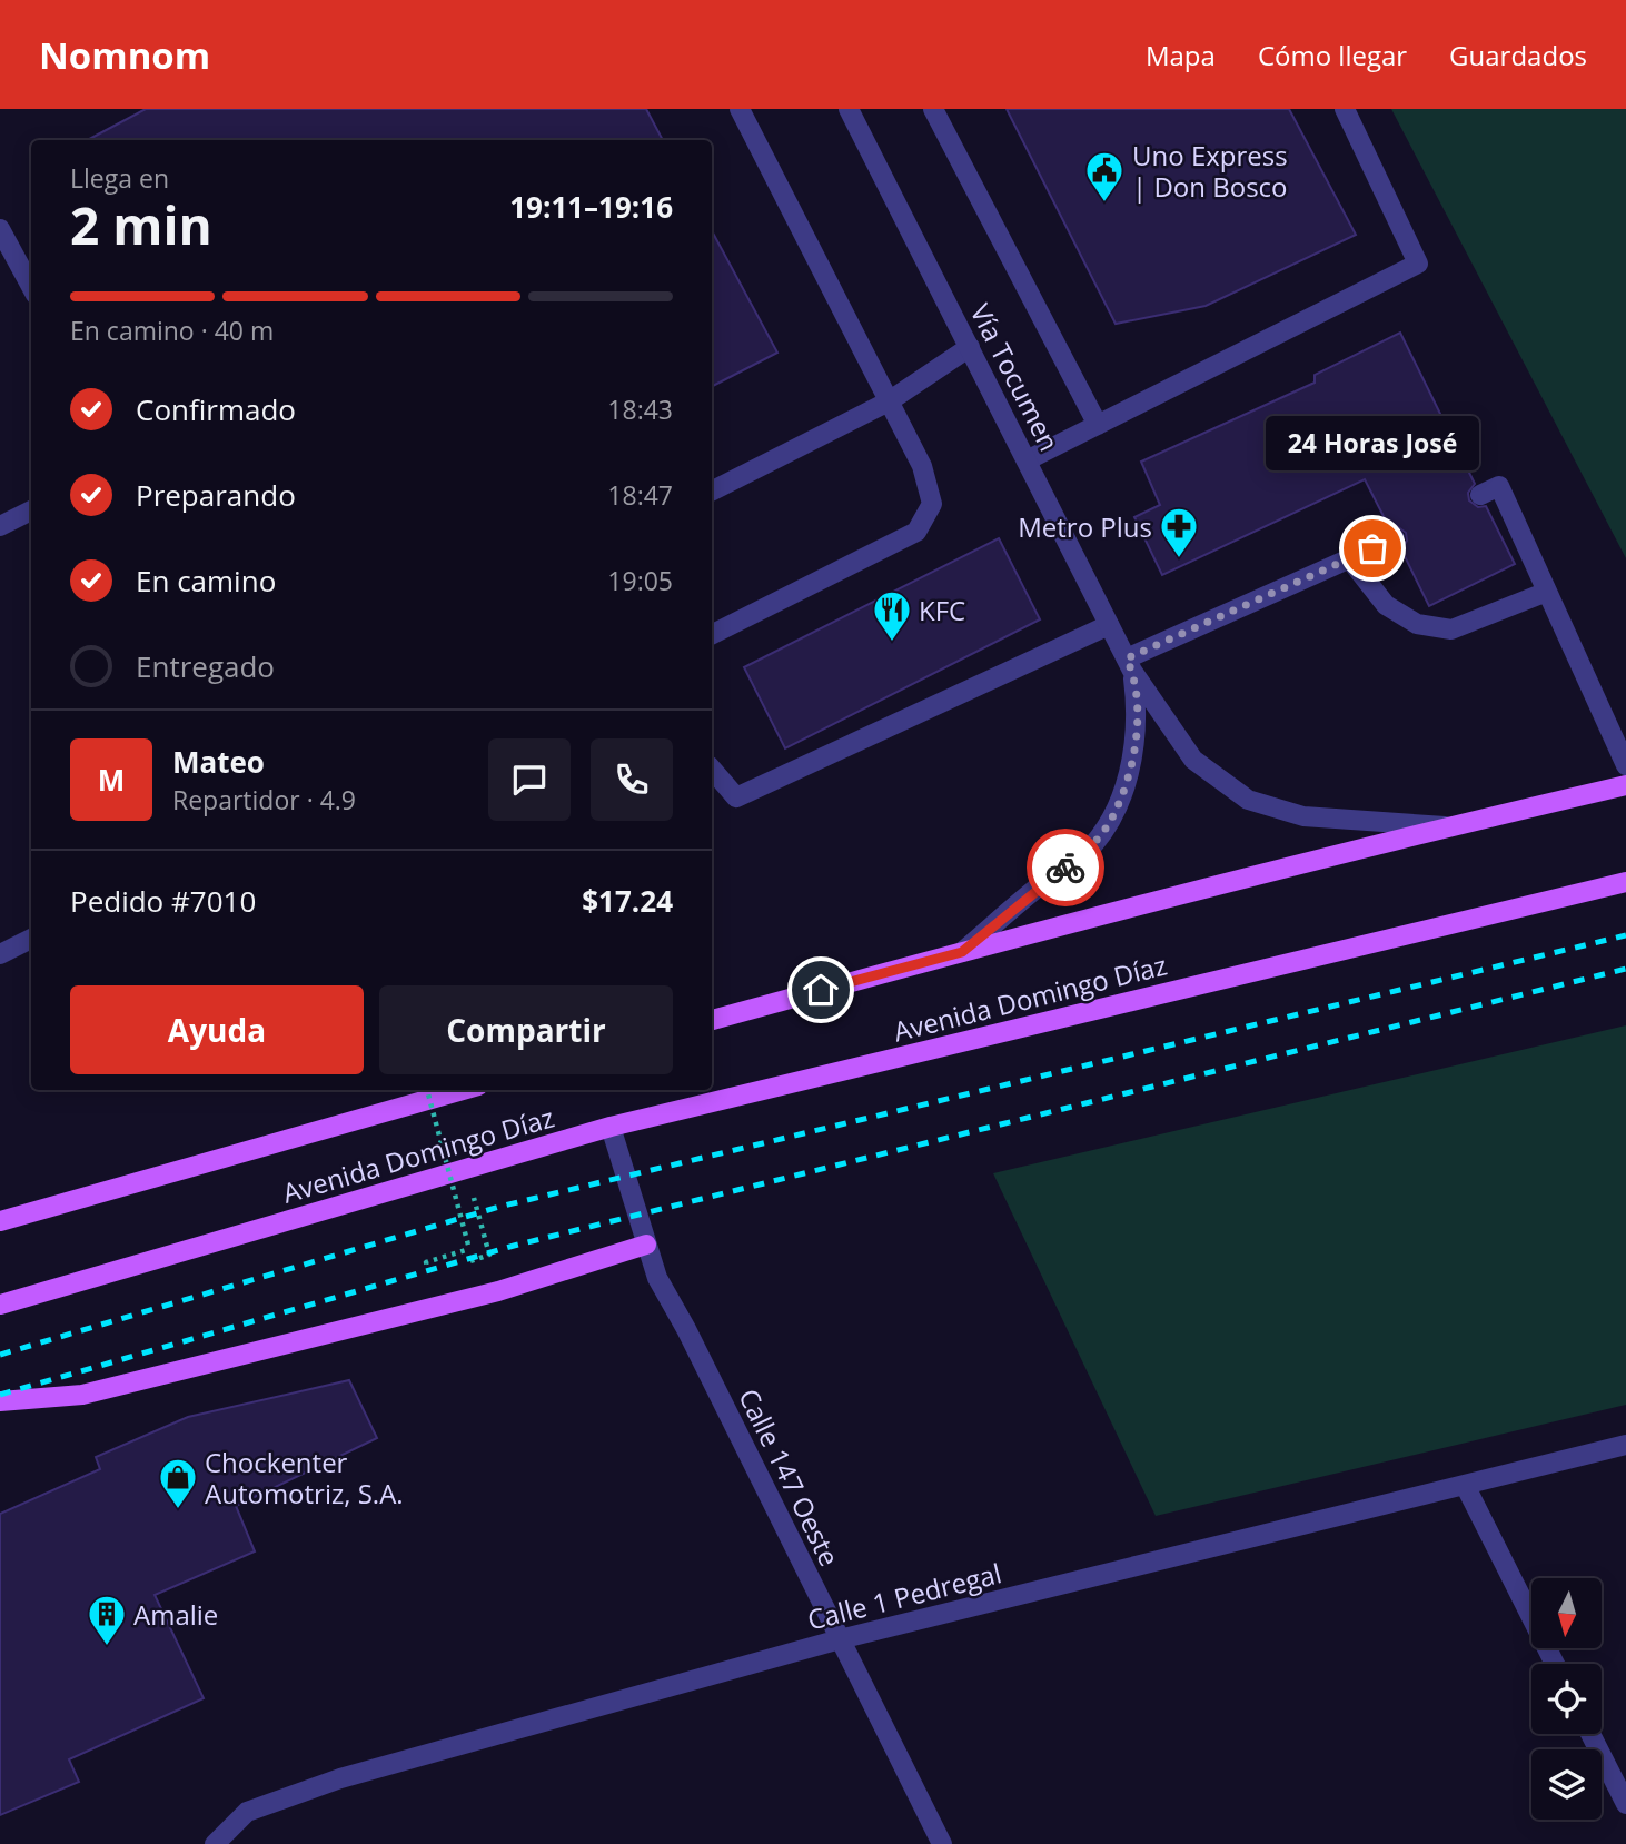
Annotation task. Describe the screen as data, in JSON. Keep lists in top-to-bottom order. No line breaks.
{"streets":{"main road":["Avenida Domingo Díaz"],"street":["Vía Tocumen","Calle 147 Oeste","Calle 1 Pedregal"]},"crossings":[["Avenida Domingo Díaz","Calle 147 Oeste"],["Calle 147 Oeste","Calle 1 Pedregal"]],"places":{"public building":["Uno Express | Don Bosco"],"other":["24 Horas José"],"pharmacy":["Metro Plus"],"restaurant":["KFC"],"shop":["Chockenter Automotriz, S.A."],"building":["Amalie"]},"north":"bottom","page":{"header":"Nomnom","nav":["Mapa","Cómo llegar","Guardados"],"heading":["2 min","Llega en","19:11–19:16"],"panel":["Mateo","Repartidor · 4.9","Pedido #7010","$17.24"],"bar":"En camino · 40 m","list":[["Confirmado","18:43"],["Preparando","18:47"],["En camino","19:05"],"Entregado"],"bubble":"24 Horas José","round":"M","buttons":["Ayuda","Compartir"]}}
